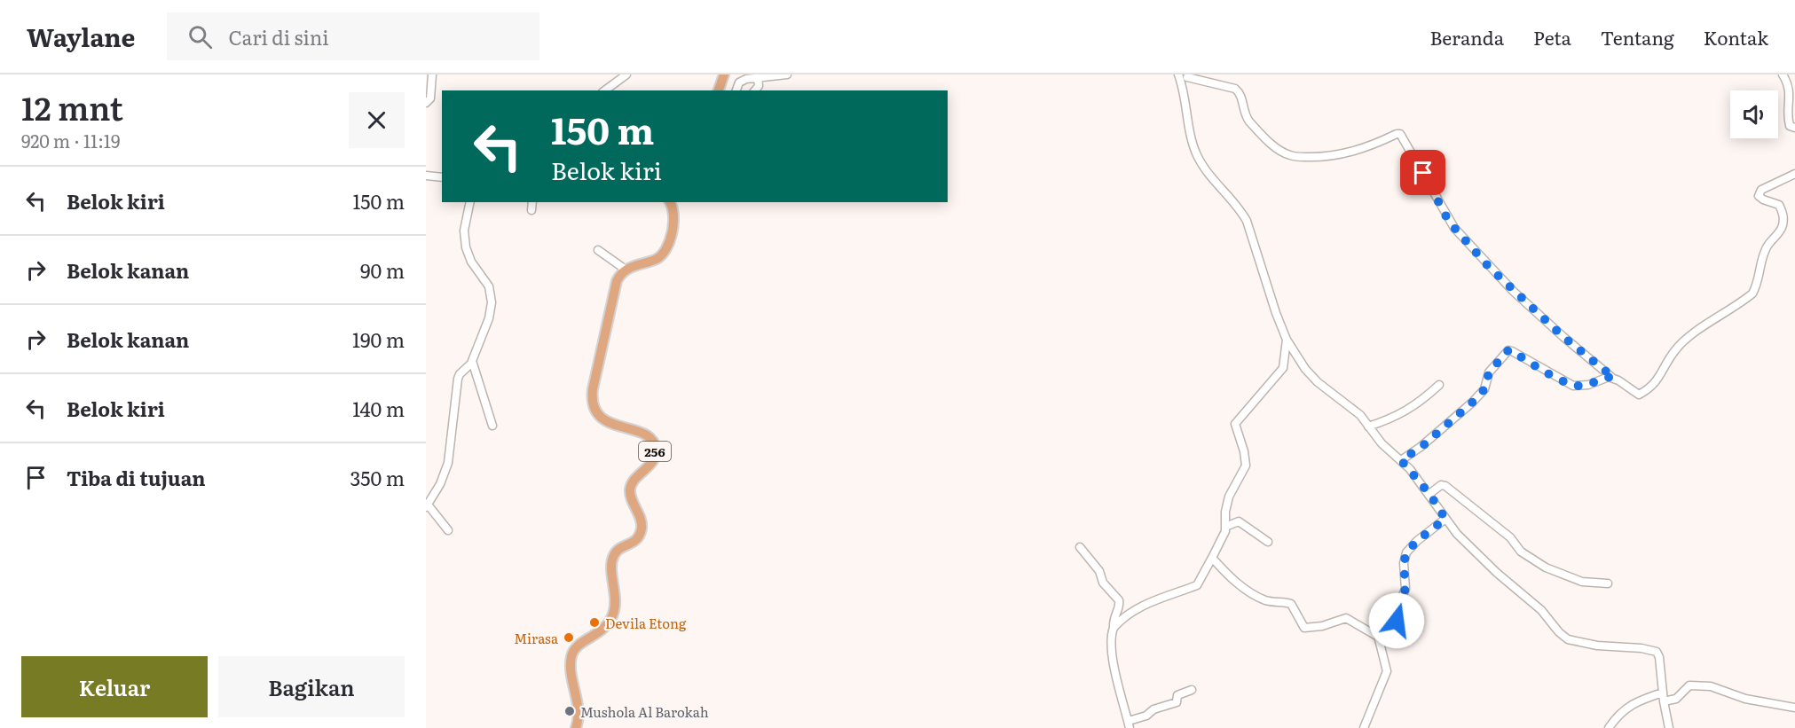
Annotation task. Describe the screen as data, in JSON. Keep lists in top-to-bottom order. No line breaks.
{"streets":{"main road":["256"]},"places":["Devila Etong","Mirasa","Mushola Al Barokah"],"page":{"header":"Waylane","search":"Cari di sini","nav":["Beranda","Peta","Tentang","Kontak"],"heading":["12 mnt","920 m · 11:19"],"turn":["150 m","Belok kiri"],"list":[{"name":"Belok kiri","value":"150 m"},{"name":"Belok kanan","value":"90 m"},{"name":"Belok kanan","value":"190 m"},{"name":"Belok kiri","value":"140 m"},{"name":"Tiba di tujuan","value":"350 m"}],"buttons":["Keluar","Bagikan"]}}
